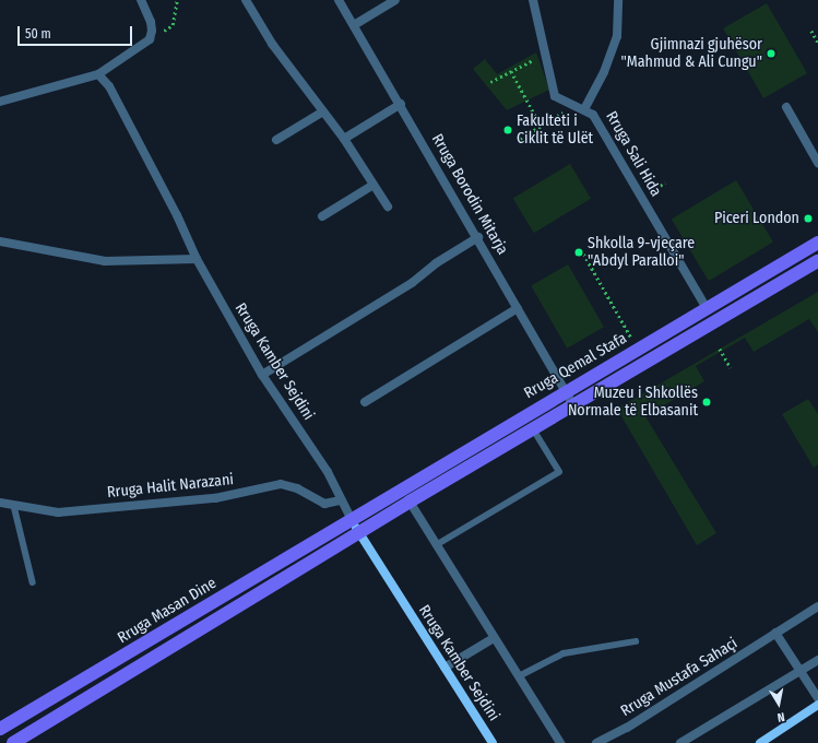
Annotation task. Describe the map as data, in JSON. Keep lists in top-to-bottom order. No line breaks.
{"streets":{"main road":["Rruga Kamber Sejdini","Rruga Qemal Stafa","Rruga Masan Dine"],"street":["Rruga Sali Hida","Rruga Borodin Mitarja","Rruga Halit Narazani","Rruga Mustafa Sahaçi"]},"crossings":[["Rruga Sali Hida","Rruga Qemal Stafa"],["Rruga Borodin Mitarja","Rruga Qemal Stafa"],["Rruga Kamber Sejdini","Rruga Qemal Stafa"],["Rruga Kamber Sejdini","Rruga Halit Narazani"],["Rruga Kamber Sejdini","Rruga Masan Dine"],["Rruga Qemal Stafa","Rruga Masan Dine"]],"places":["Gjimnazi gjuhësor \"Mahmud & Ali Cungu\"","Fakulteti i Ciklit të Ulët","Piceri London","Shkolla 9-vjeçare \"Abdyl Paralloi\"","Muzeu i Shkollës Normale të Elbasanit"],"scale_bar":"50 m","north":"bottom"}
